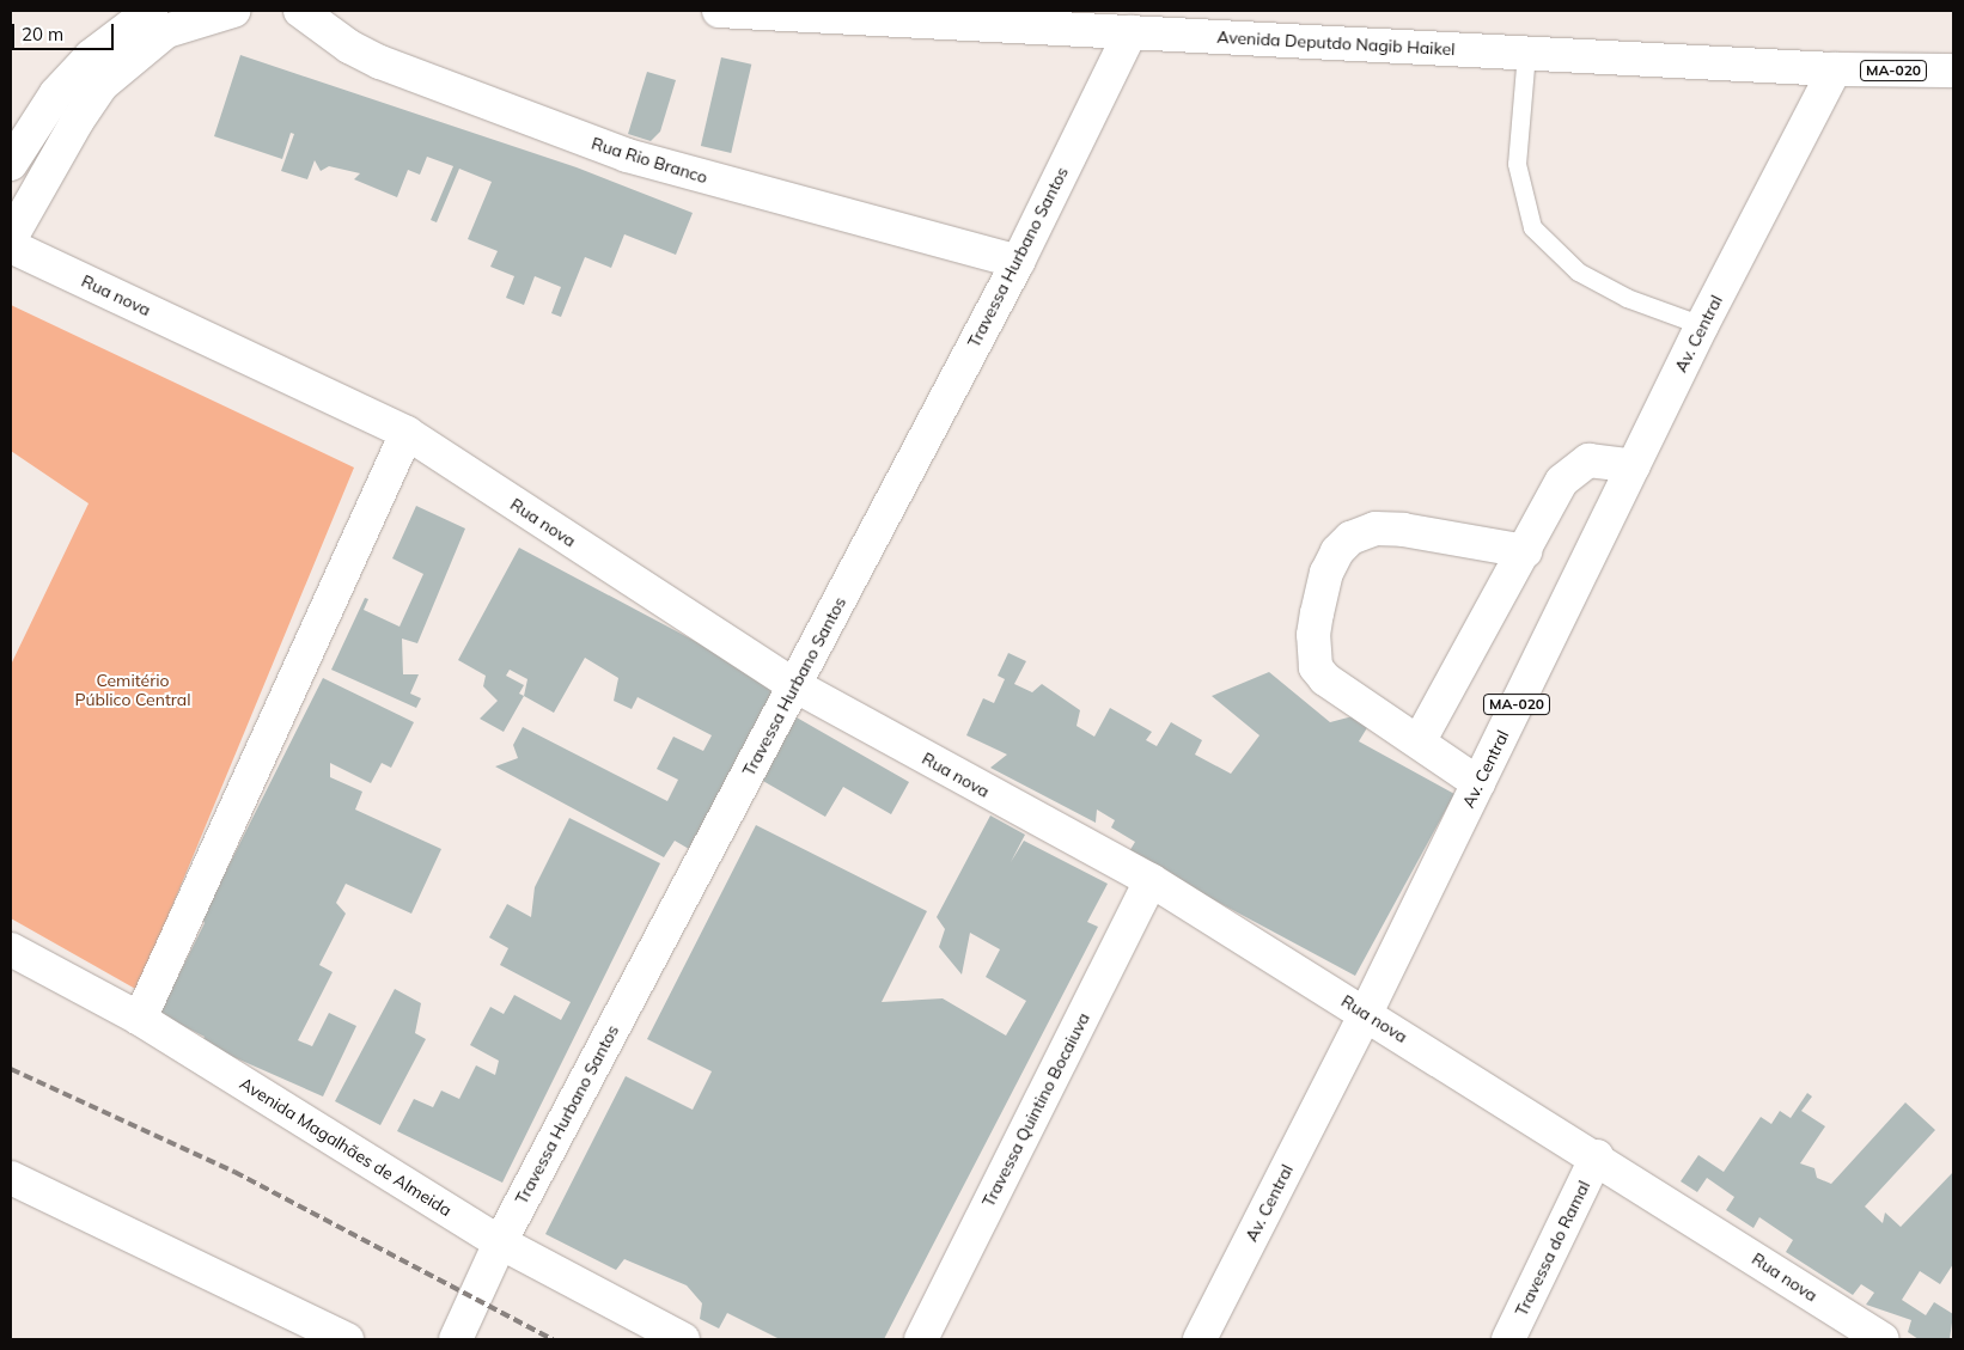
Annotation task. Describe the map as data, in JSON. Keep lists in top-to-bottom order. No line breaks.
{"streets":{"street":["Avenida Deputdo Nagib Haikel","MA-020","Rua Rio Branco","Travessa Hurbano Santos","Rua nova","Av. Central","Travessa Quintino Bocaiuva","Avenida Magalhães de Almeida","Travessa do Ramal"]},"crossings":[["Avenida Deputdo Nagib Haikel","Travessa Hurbano Santos"],["Avenida Deputdo Nagib Haikel","Av. Central"],["Rua Rio Branco","Travessa Hurbano Santos"],["Travessa Hurbano Santos","Rua nova"],["Travessa Hurbano Santos","Avenida Magalhães de Almeida"],["Rua nova","Av. Central"],["Rua nova","Travessa Quintino Bocaiuva"],["Rua nova","Travessa do Ramal"]],"parks":["Cemitério Público Central"],"scale_bar":"20 m"}
